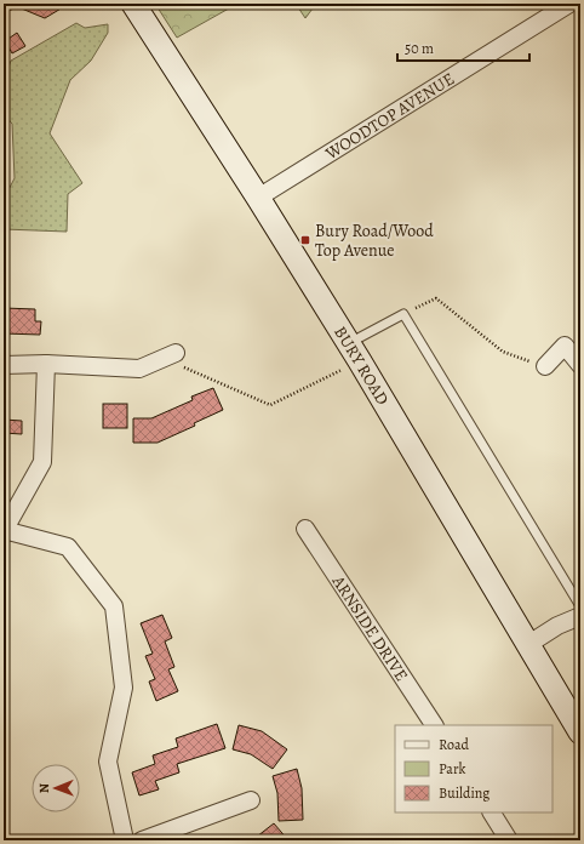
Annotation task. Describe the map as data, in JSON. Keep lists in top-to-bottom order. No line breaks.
{"streets":{"main road":["BURY ROAD"],"street":["WOODTOP AVENUE","ARNSIDE DRIVE"]},"crossings":[["WOODTOP AVENUE","BURY ROAD"]],"places":{"transit":["Bury Road/Wood Top Avenue"]},"legend":["Road","Park","Building"],"scale_bar":"50 m","north":"left"}
